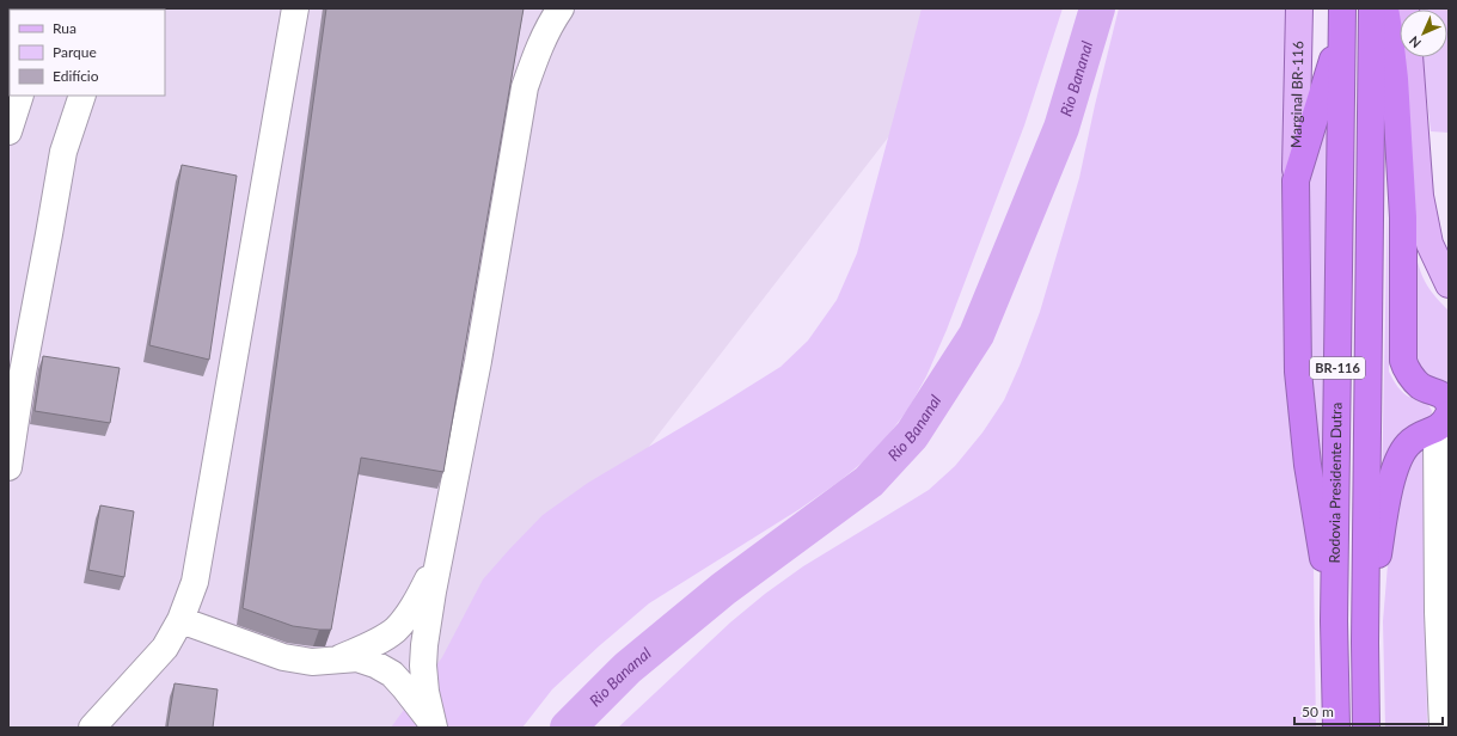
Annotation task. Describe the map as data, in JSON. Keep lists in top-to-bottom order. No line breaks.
{"streets":{"highway":["BR-116","Rodovia Presidente Dutra"],"main road":["Marginal BR-116"]},"water":["Rio Bananal"],"legend":["Rua","Parque","Edifício"],"scale_bar":"50 m","north":"bottom left"}
